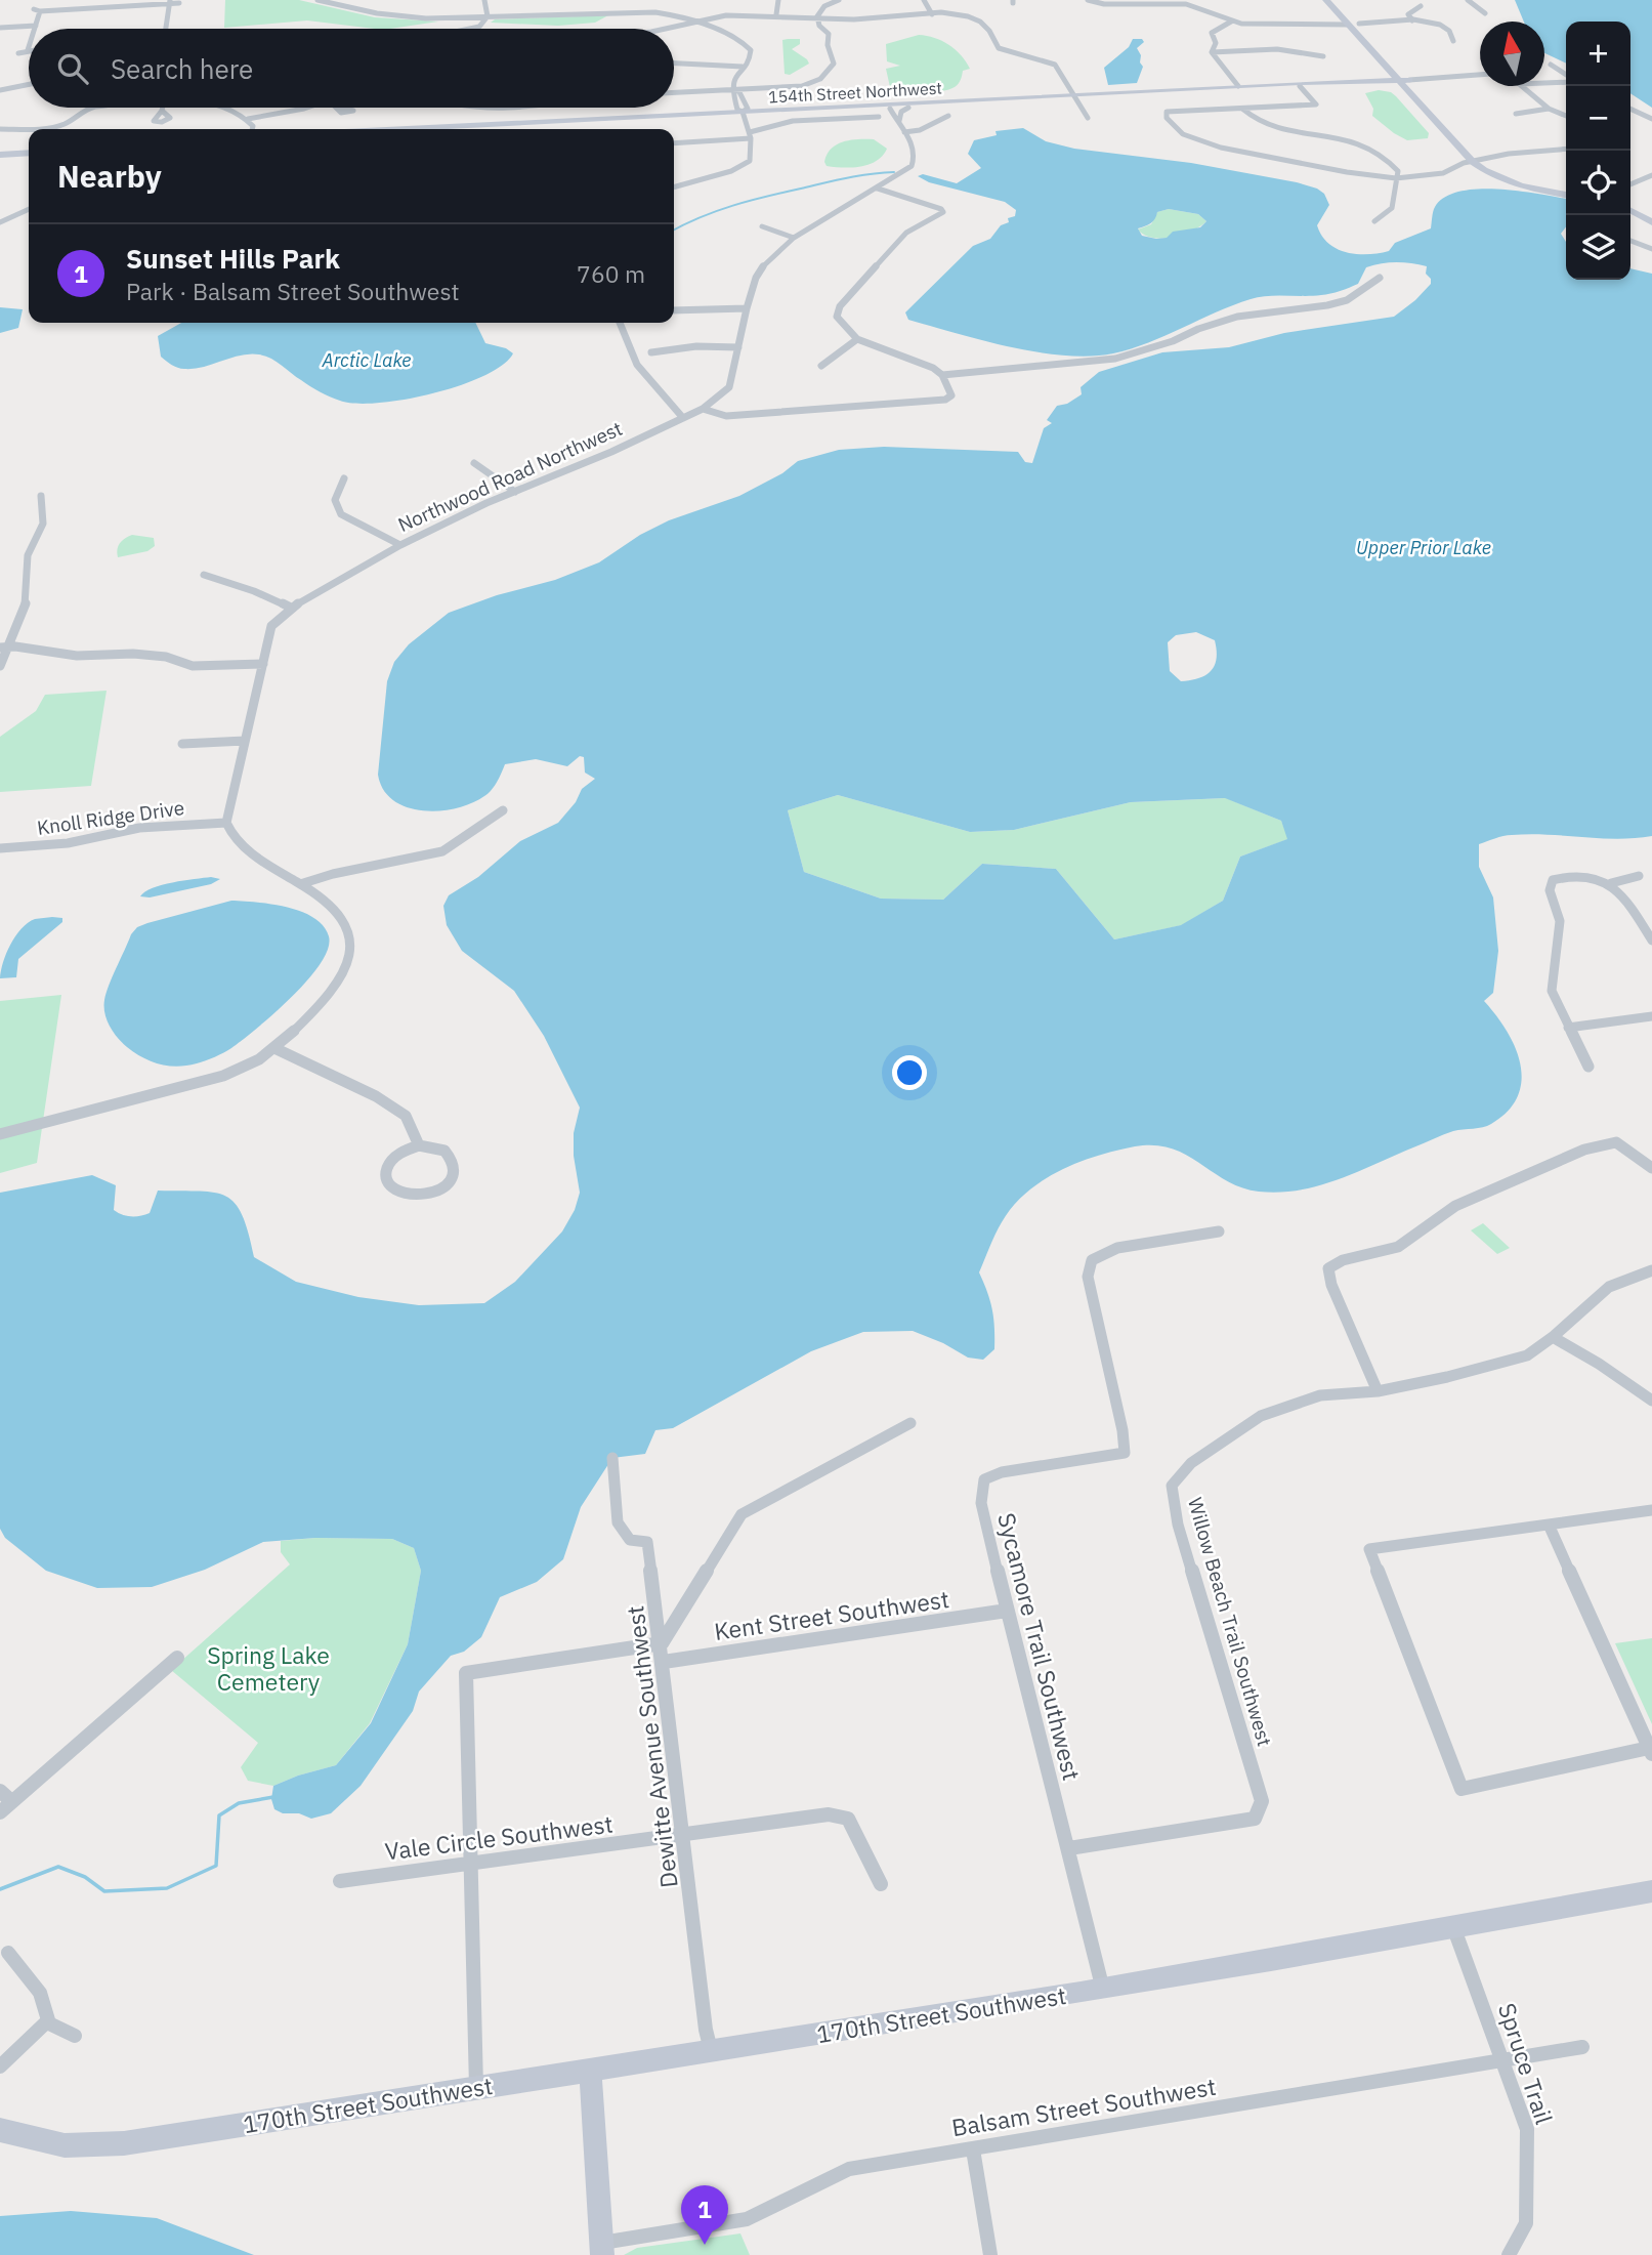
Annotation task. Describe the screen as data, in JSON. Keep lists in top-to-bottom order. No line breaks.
{"streets":{"street":["154th Street Northwest","Northwood Road Northwest","Knoll Ridge Drive","Kent Street Southwest","Willow Beach Trail Southwest","Sycamore Trail Southwest","Dewitte Avenue Southwest","Vale Circle Southwest","170th Street Southwest","Spruce Trail","Balsam Street Southwest"]},"crossings":[["Northwood Road Northwest","Knoll Ridge Drive"],["Kent Street Southwest","Sycamore Trail Southwest"],["Kent Street Southwest","Dewitte Avenue Southwest"],["Willow Beach Trail Southwest","Sycamore Trail Southwest"],["Sycamore Trail Southwest","170th Street Southwest"],["Dewitte Avenue Southwest","Vale Circle Southwest"],["Dewitte Avenue Southwest","170th Street Southwest"],["170th Street Southwest","Spruce Trail"],["Spruce Trail","Balsam Street Southwest"]],"water":["Arctic Lake","Upper Prior Lake"],"parks":["Spring Lake Cemetery"],"north":"top","page":{"map_buttons":["+","−"],"search":"Search here","heading":"Nearby","list":[{"mark":"1","name":"Sunset Hills Park","note":"Park · Balsam Street Southwest","value":"760 m"}],"pins":"1"}}
